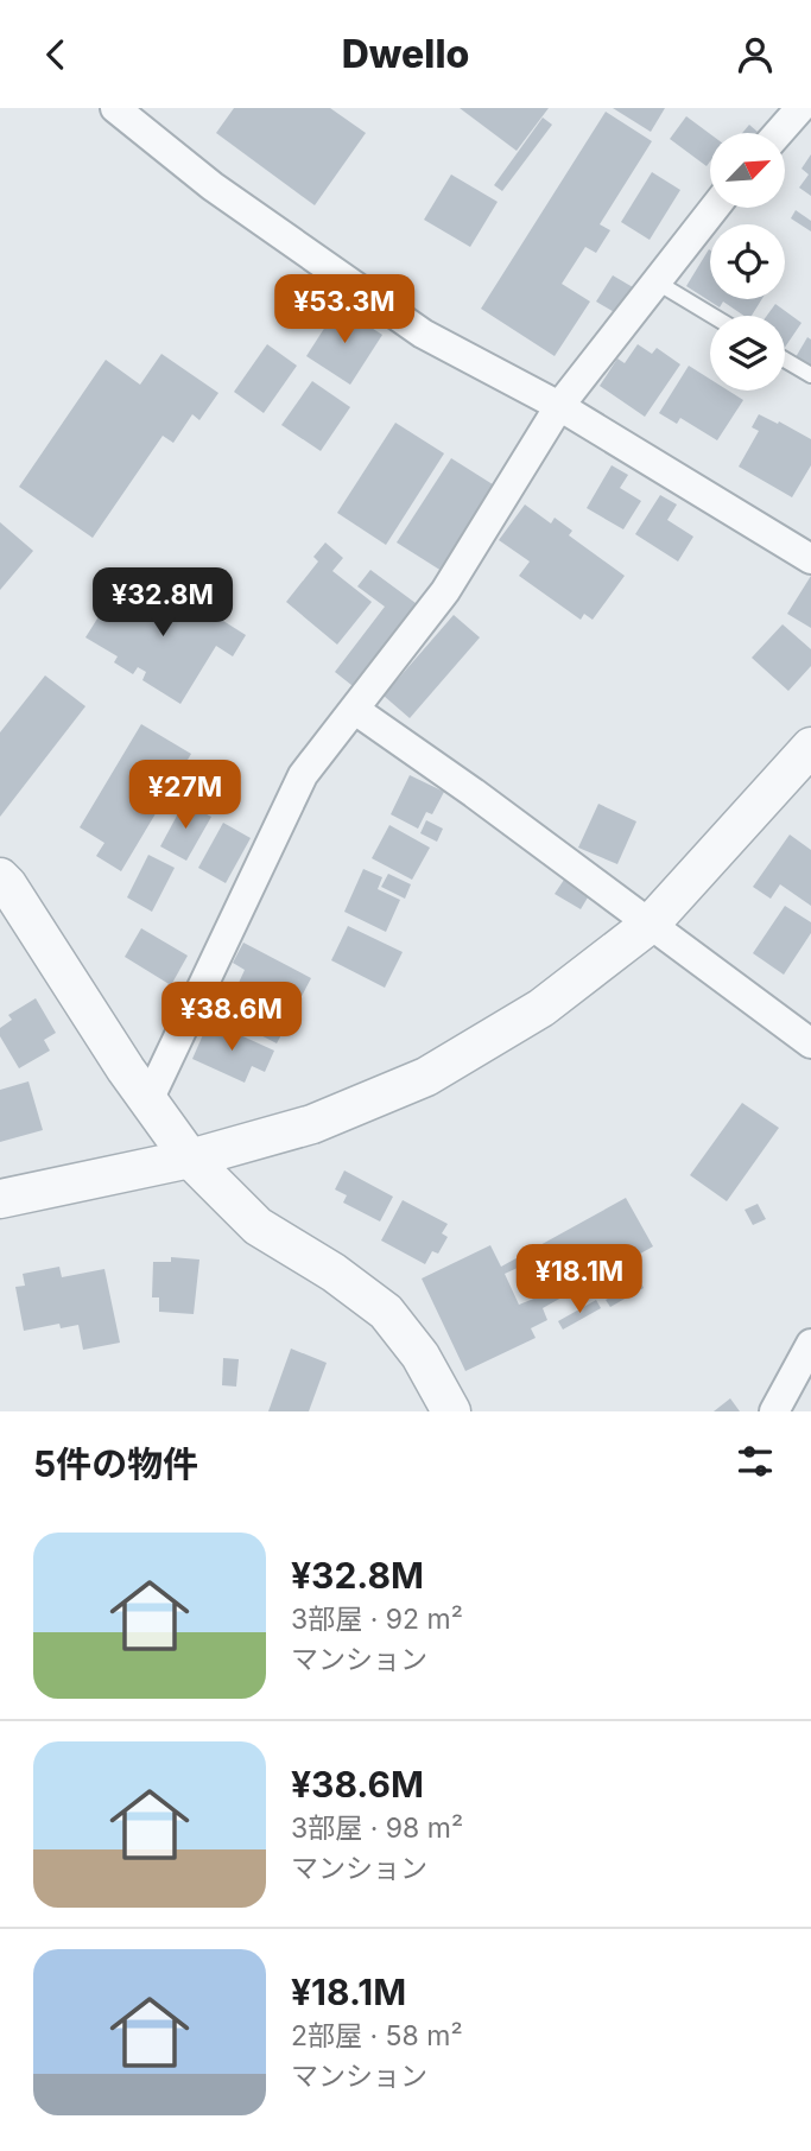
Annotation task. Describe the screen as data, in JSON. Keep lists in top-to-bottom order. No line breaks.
{"north":"top right","page":{"header":"Dwello","price":["¥53.3M","¥32.8M","¥27M","¥38.6M","¥18.1M"],"heading":"5件の物件","list":[{"name":"¥32.8M","note":"3部屋 · 92 m² · マンション"},{"name":"¥38.6M","note":"3部屋 · 98 m² · マンション"},{"name":"¥18.1M","note":"2部屋 · 58 m² · マンション"}]}}
